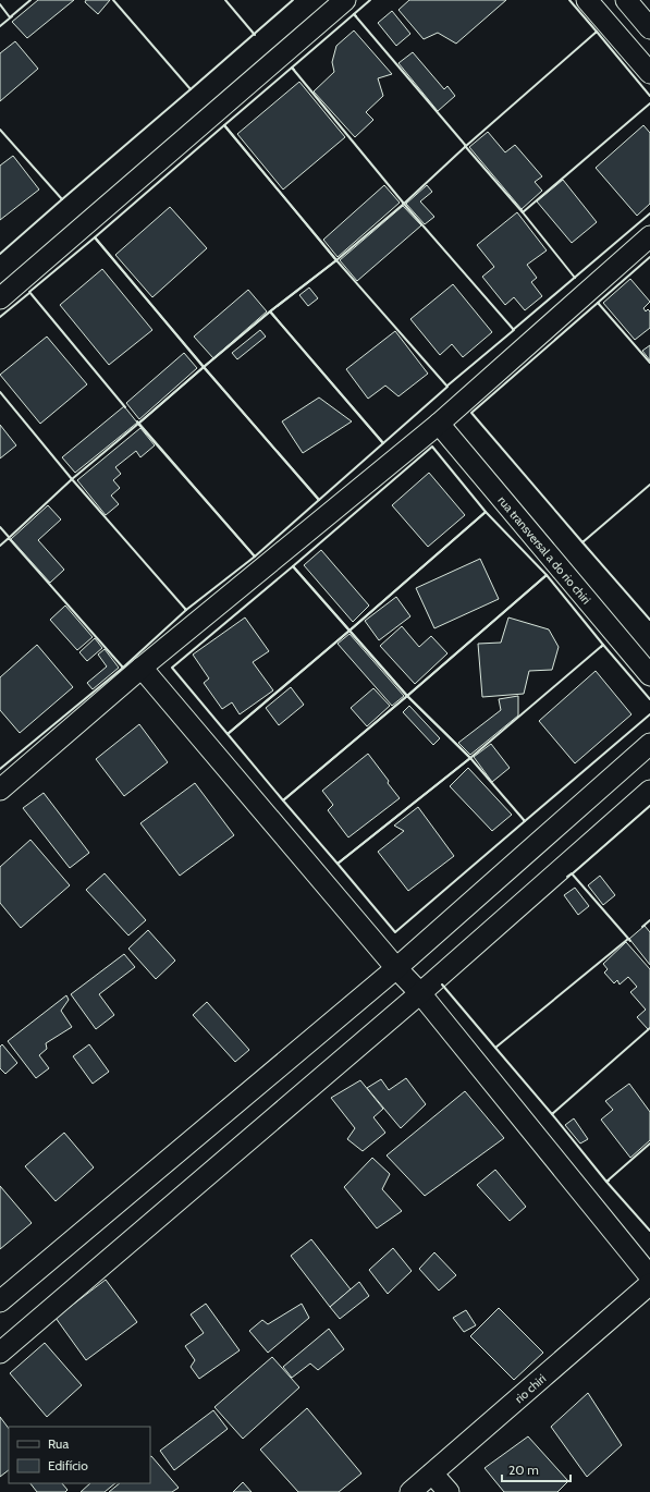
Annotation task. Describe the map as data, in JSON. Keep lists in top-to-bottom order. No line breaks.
{"streets":{"street":["rua transversal a do rio chiri","rio chiri"]},"legend":["Rua","Edifício"],"scale_bar":"20 m"}
